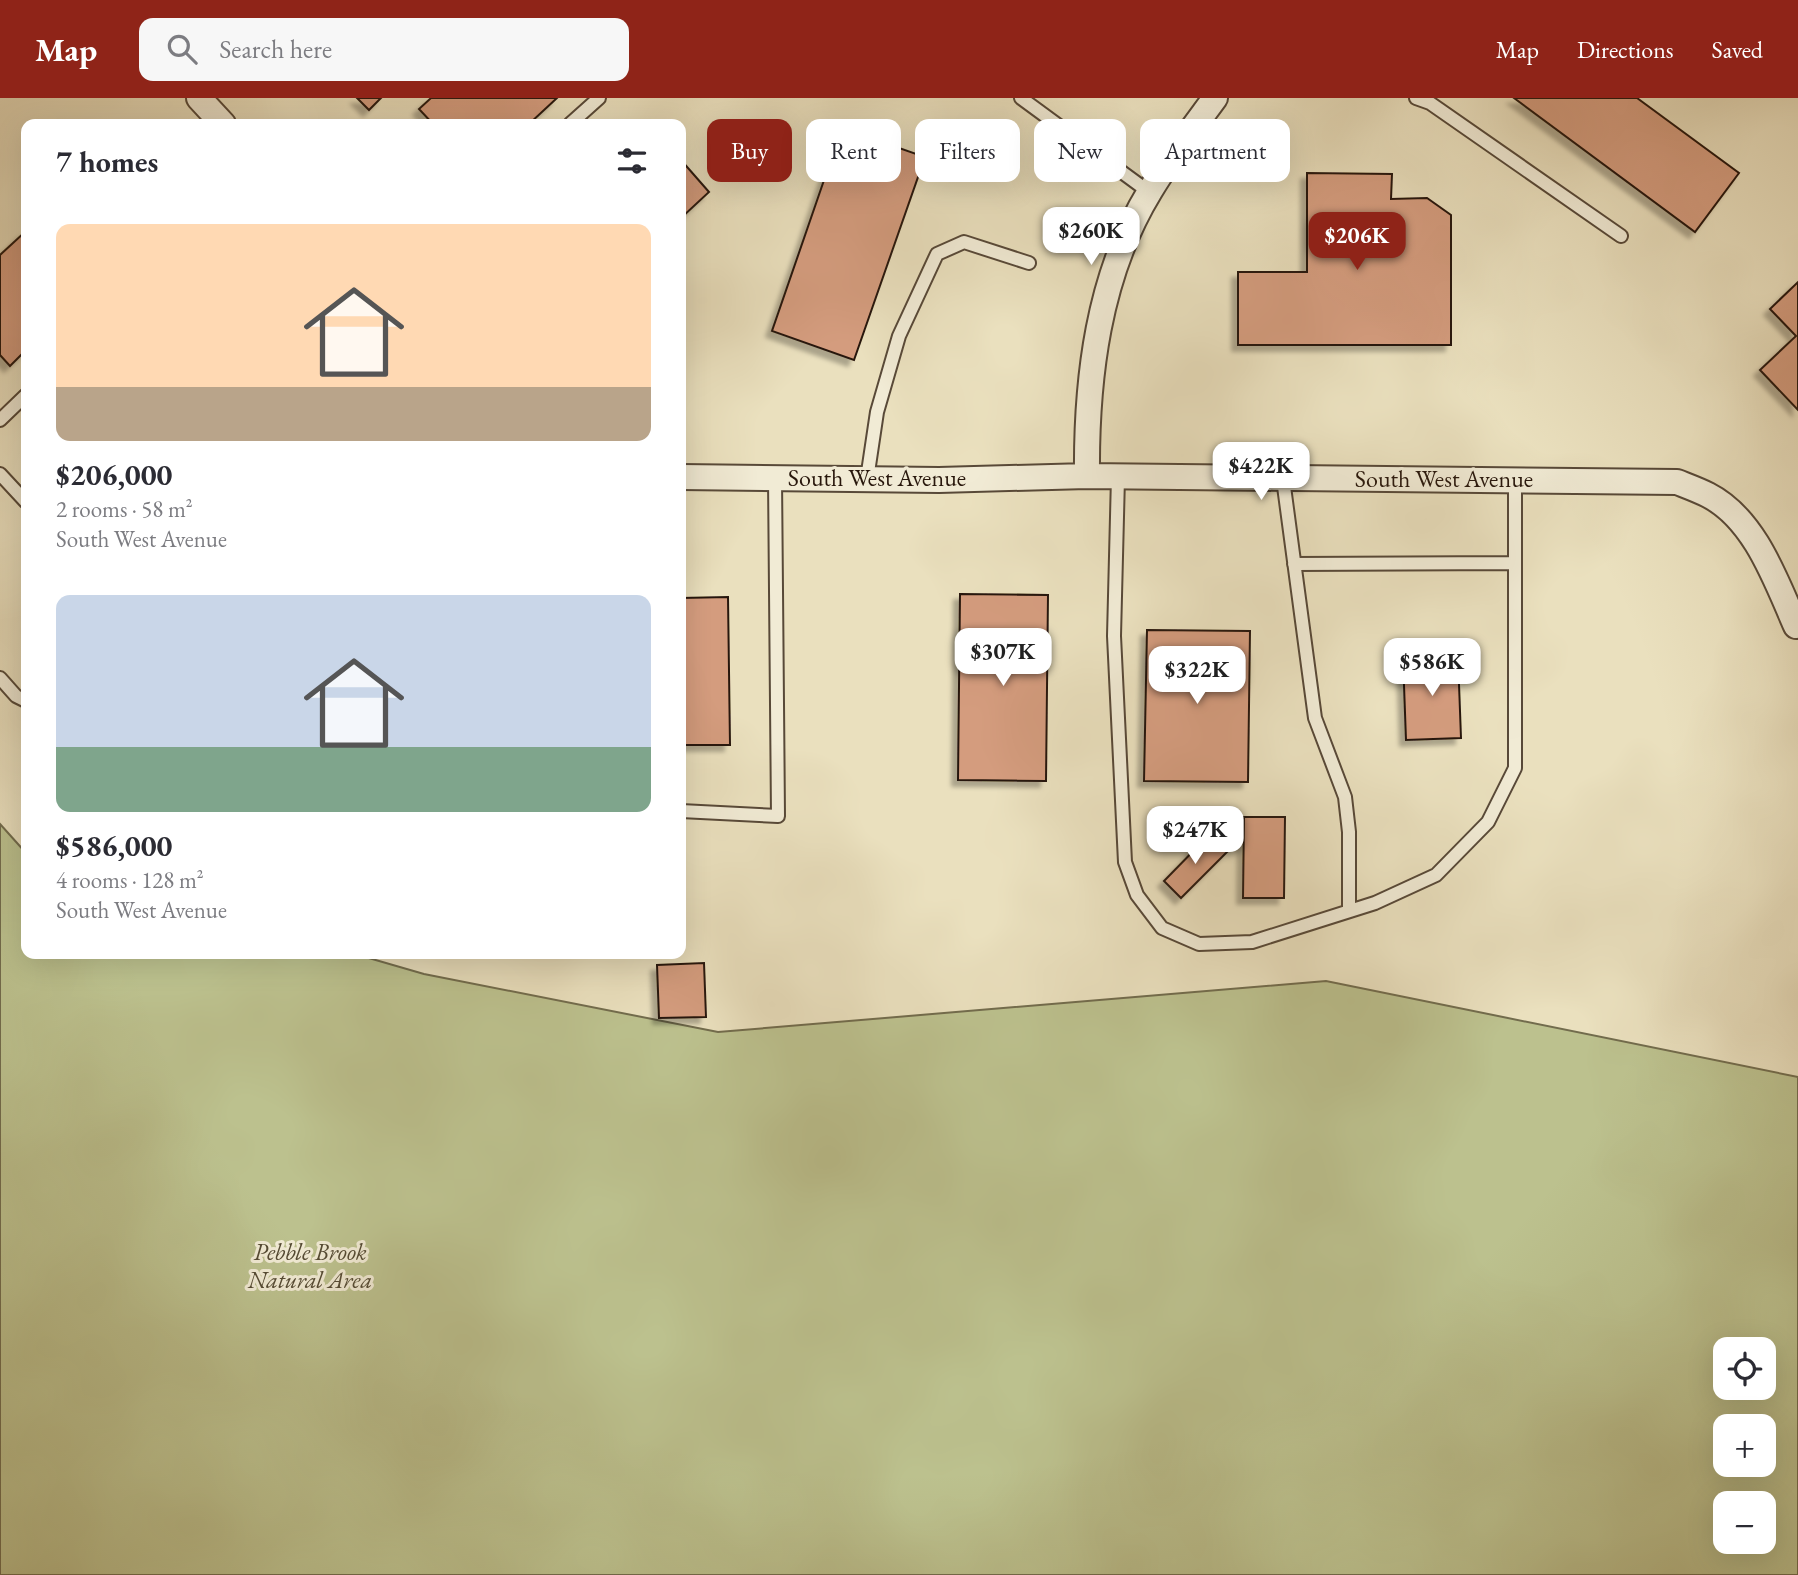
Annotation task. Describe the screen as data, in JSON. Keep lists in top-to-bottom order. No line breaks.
{"streets":{"street":["South West Avenue"]},"parks":["Pebble Brook Natural Area"],"page":{"header":"Map","search":"Search here","nav":["Map","Directions","Saved"],"chip":["Buy","Rent","Filters","New","Apartment"],"heading":"7 homes","list":[{"name":"$206,000","note":"2 rooms · 58 m² · South West Avenue"},{"name":"$586,000","note":"4 rooms · 128 m² · South West Avenue"}],"price":["$260K","$206K","$422K","$307K","$586K","$322K","$247K"],"map_buttons":["+","−"]}}
